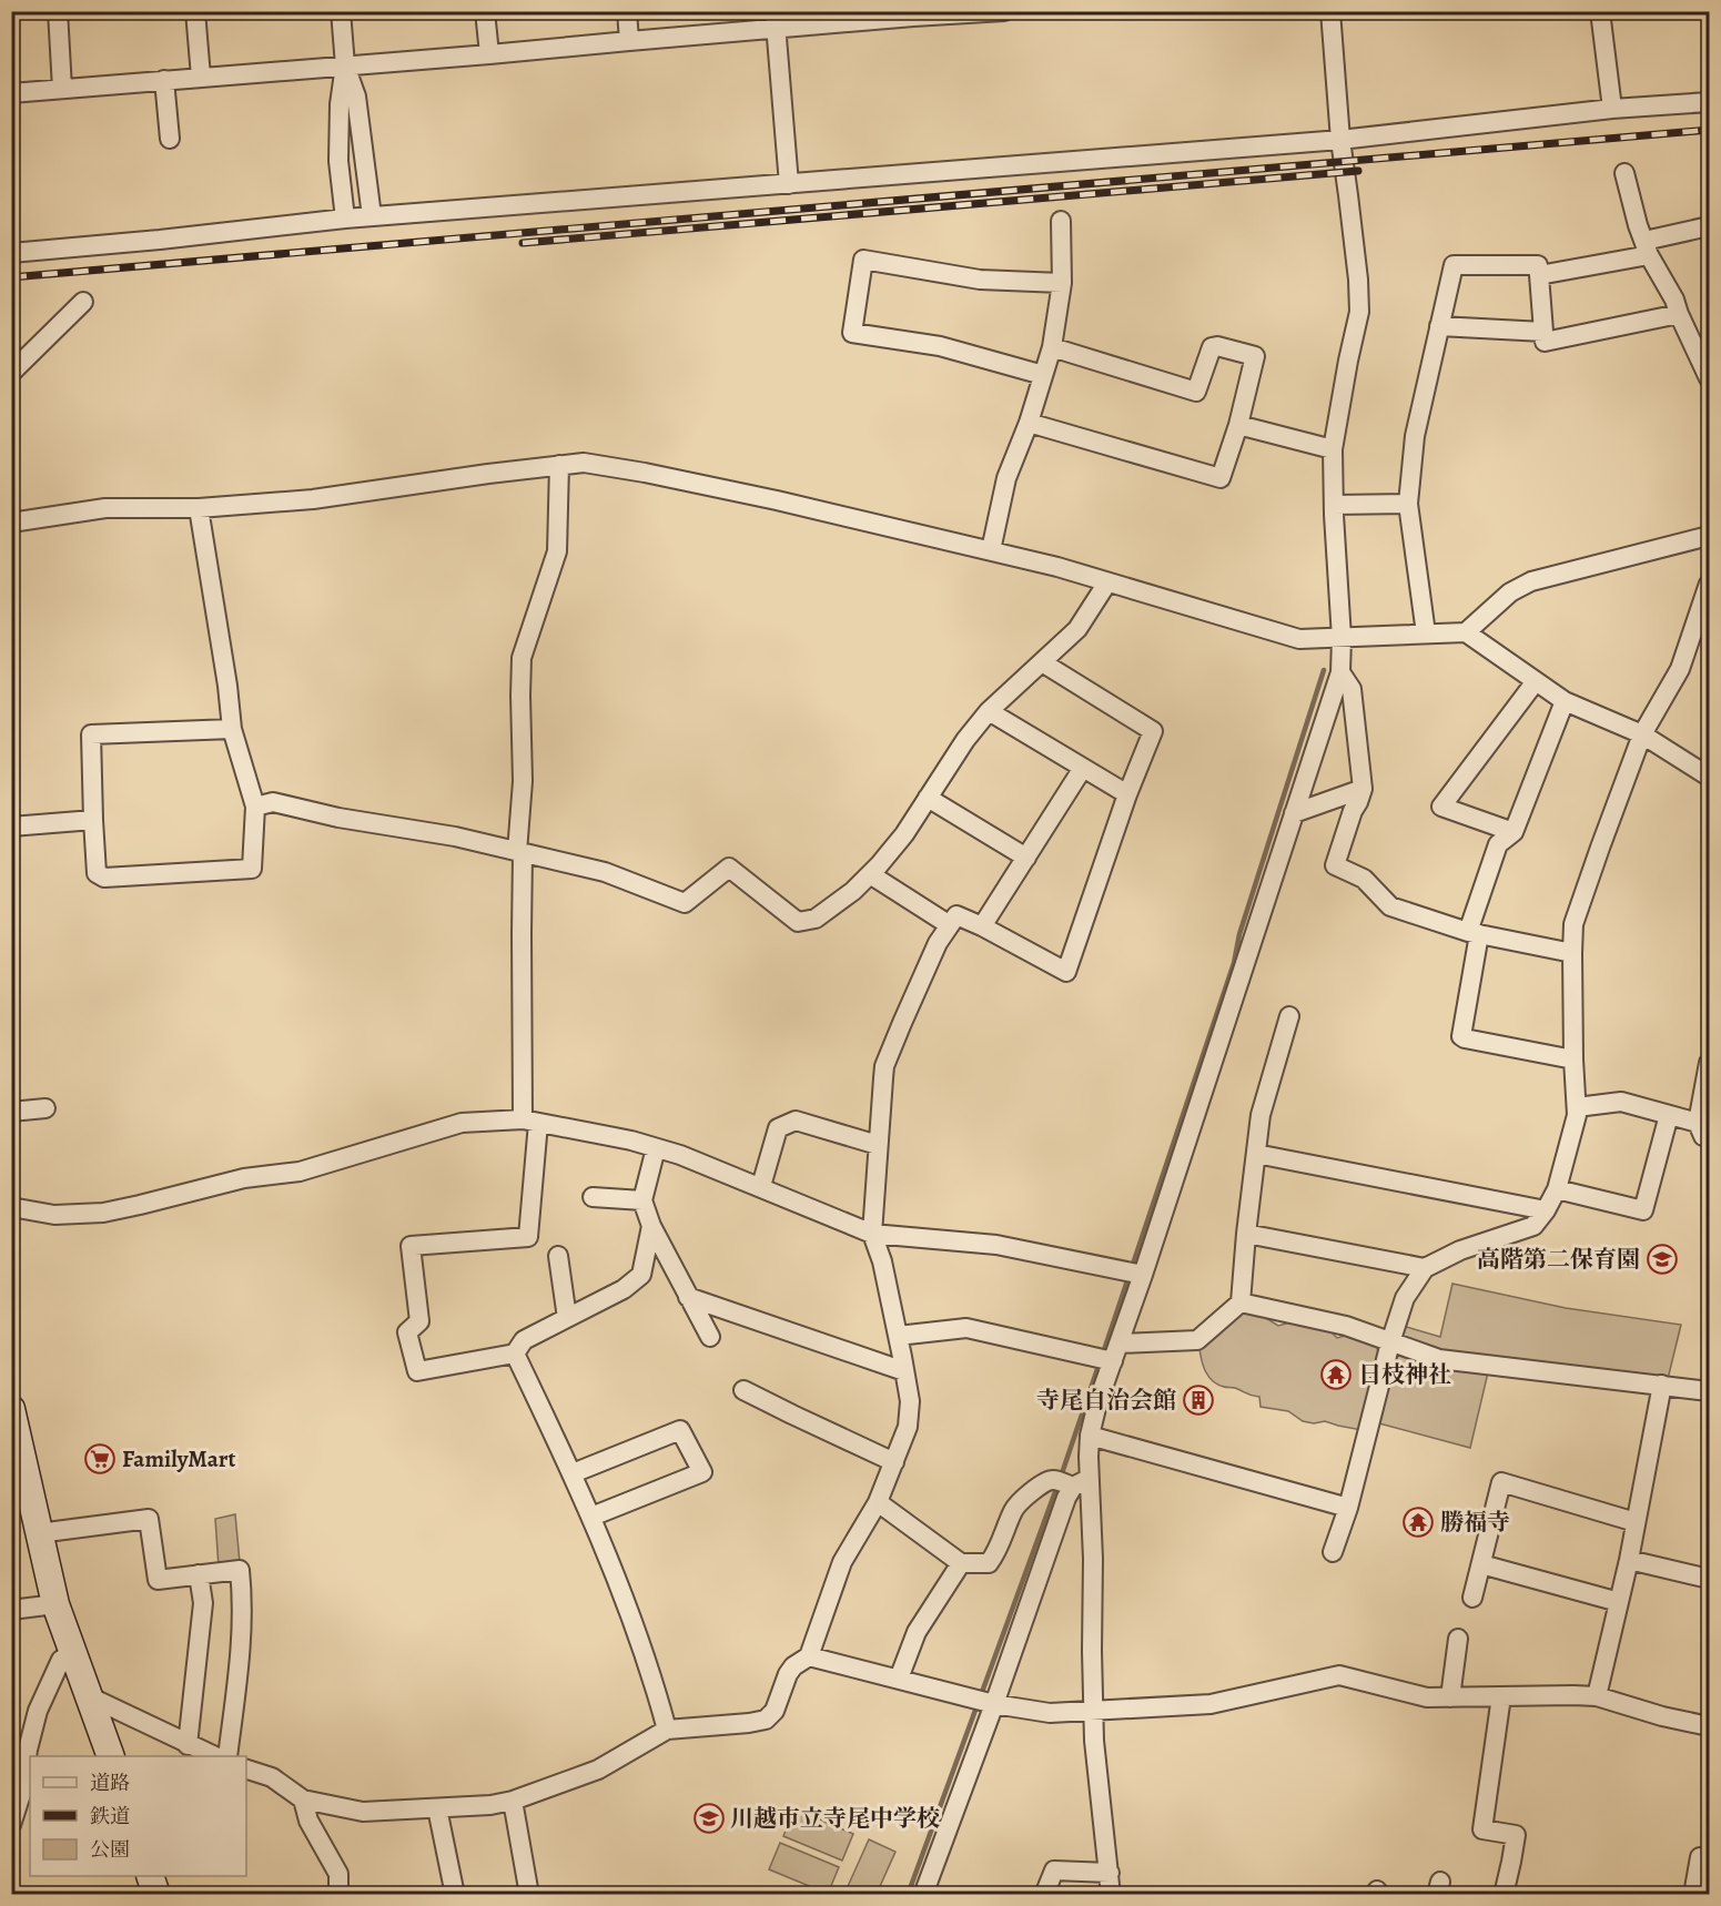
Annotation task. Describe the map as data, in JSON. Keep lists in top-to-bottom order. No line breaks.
{"places":{"school or university":["高階第二保育園","川越市立寺尾中学校"],"temple":["日枝神社","勝福寺"],"building":["寺尾自治会館"],"supermarket":["FamilyMart"]},"legend":["道路","鉄道","公園"]}
